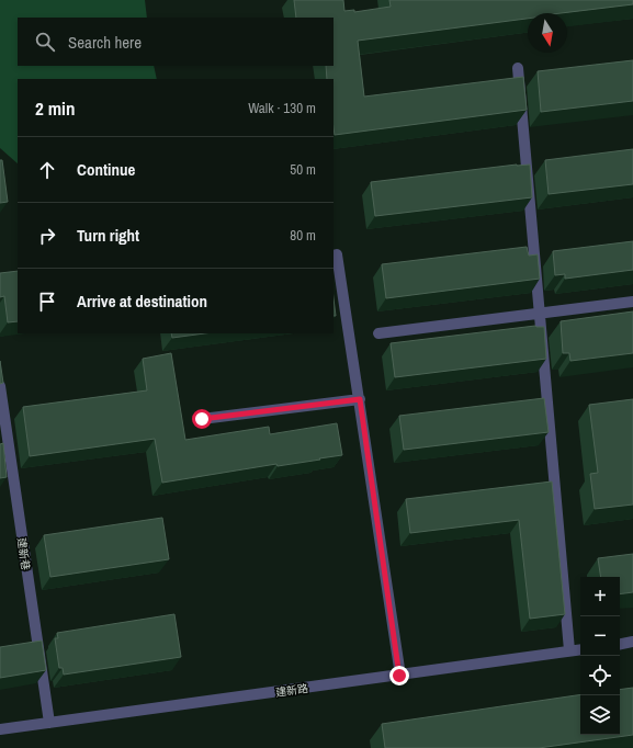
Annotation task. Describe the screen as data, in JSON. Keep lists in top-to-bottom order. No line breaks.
{"streets":{"street":["建新巷","建新路"]},"crossings":[["建新巷","建新路"]],"north":"bottom","page":{"search":"Search here","heading":["2 min","Walk · 130 m"],"list":[["Continue","50 m"],["Turn right","80 m"],"Arrive at destination"],"map_buttons":["+","−"]}}
